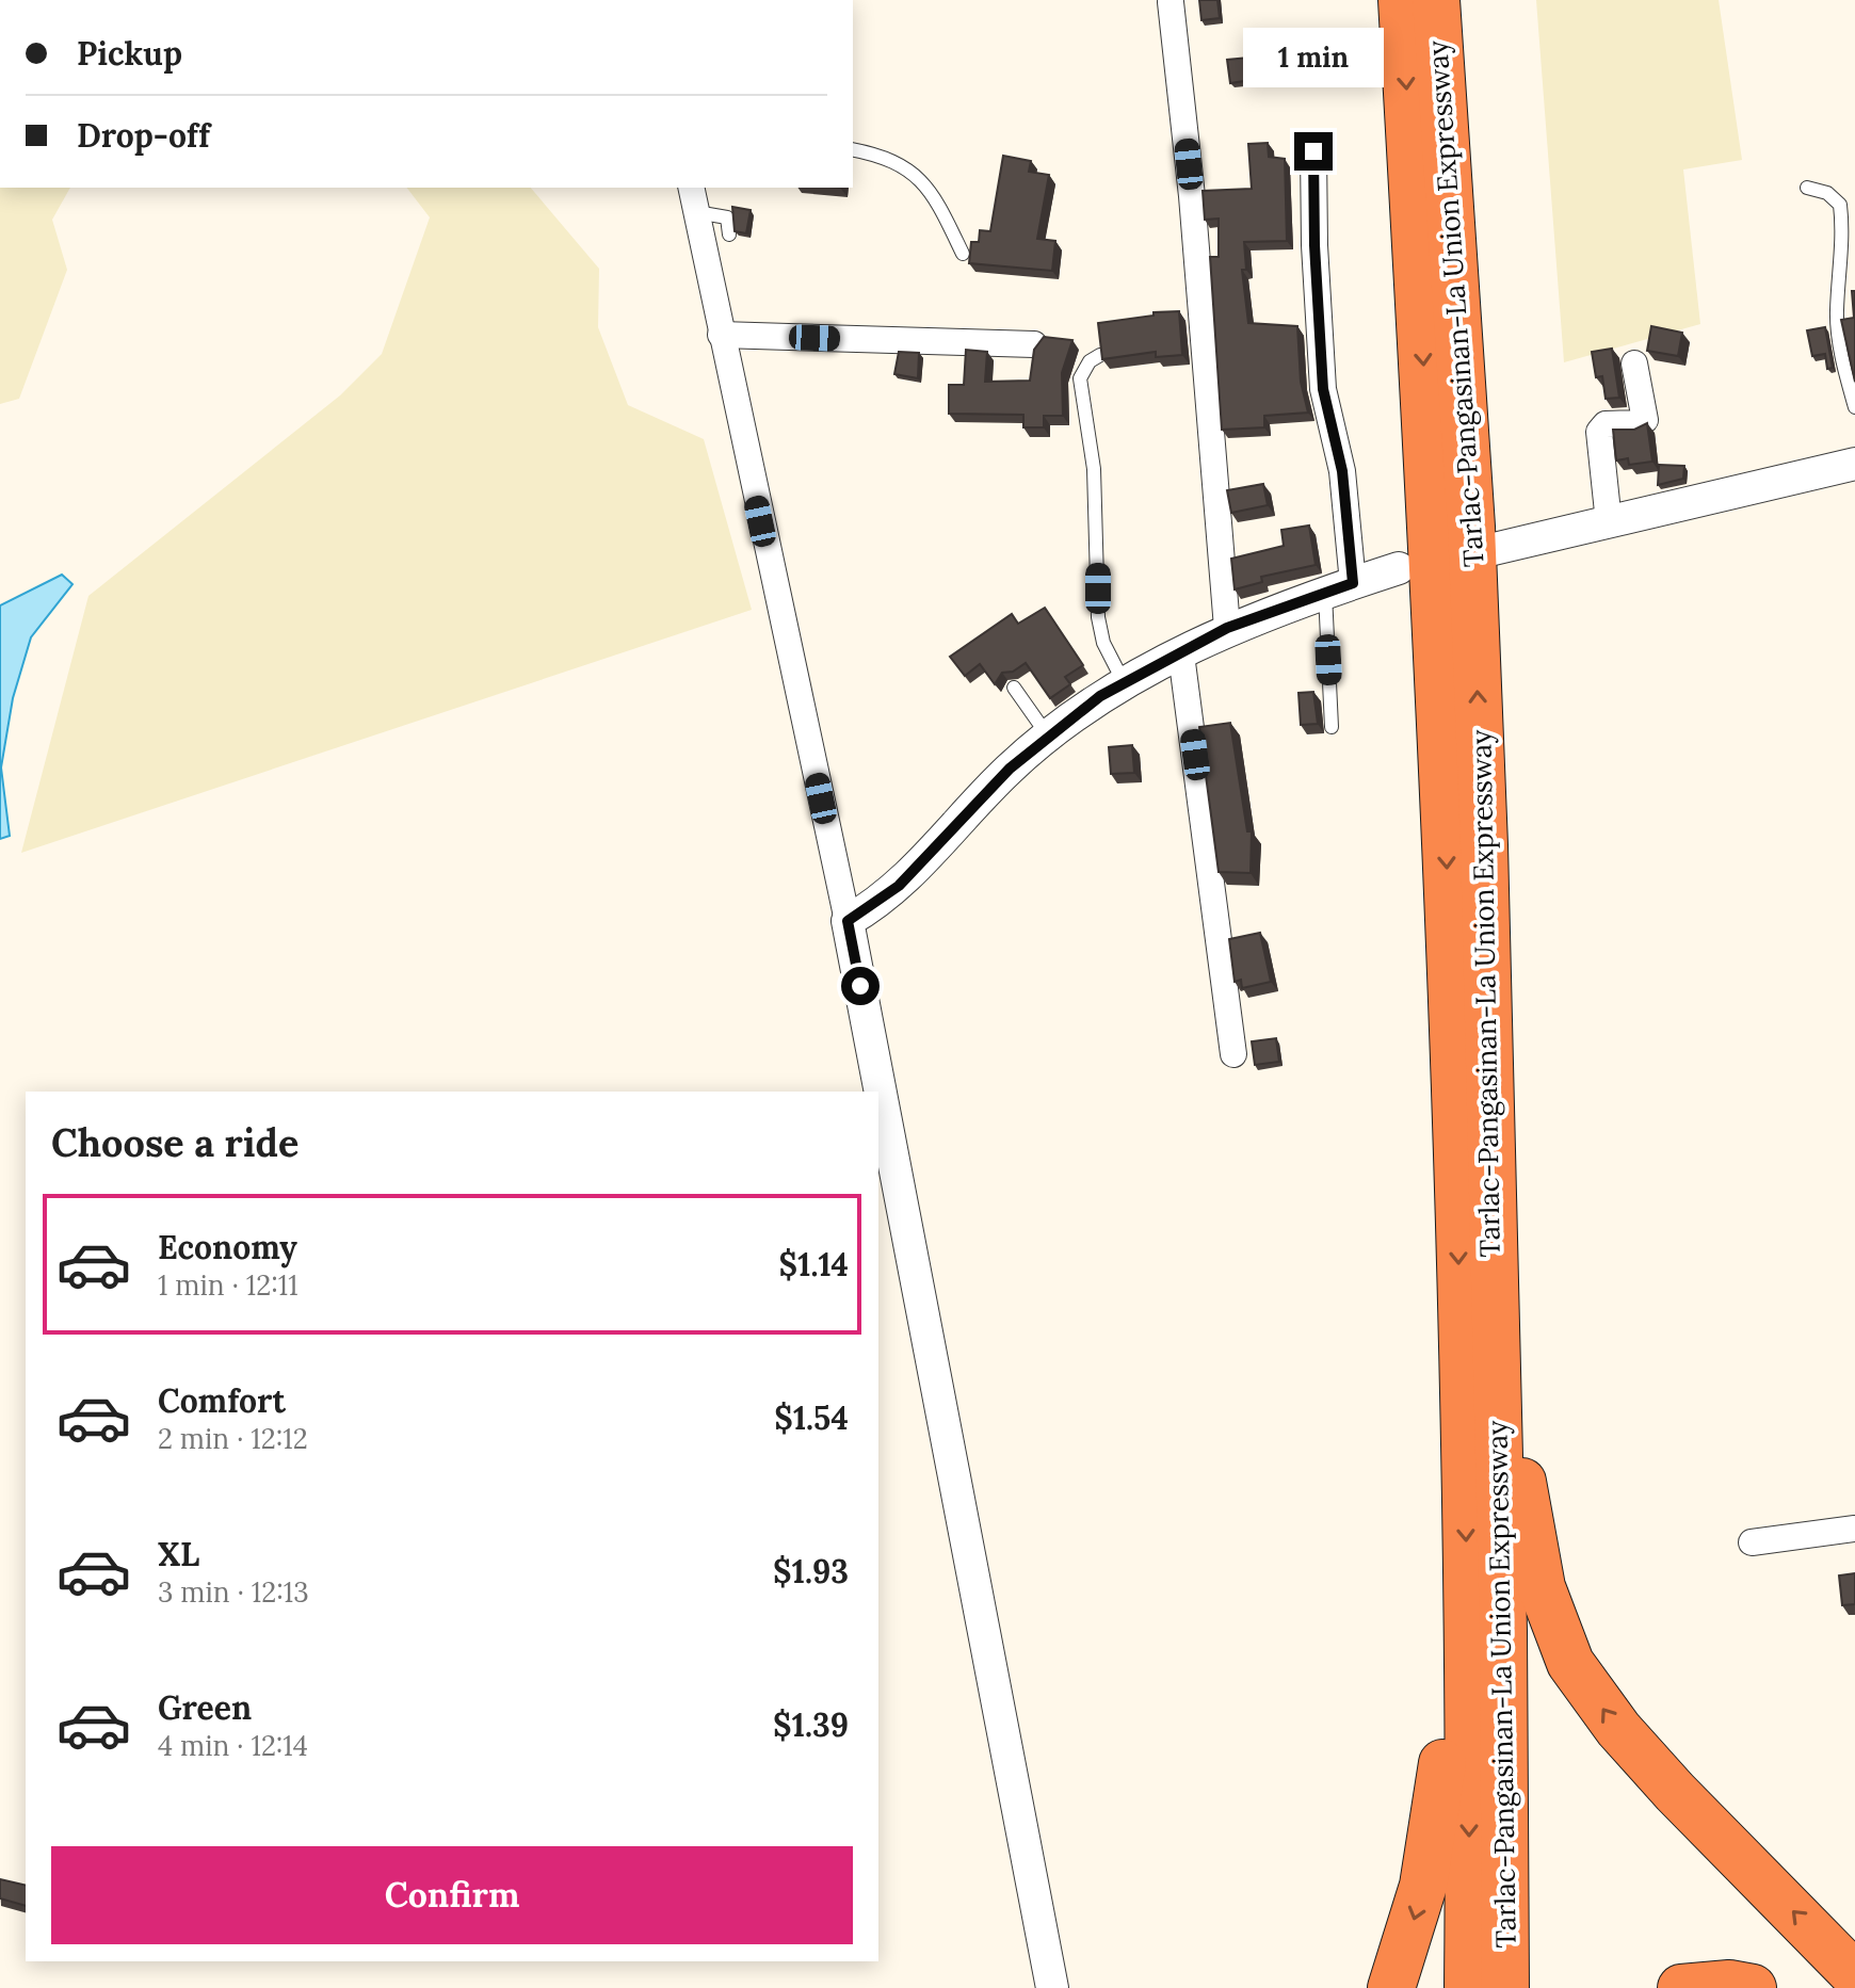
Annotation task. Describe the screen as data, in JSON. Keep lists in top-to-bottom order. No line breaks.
{"streets":{"highway":["Tarlac-Pangasinan-La Union Expressway"]},"page":{"banner":["Pickup","Drop-off"],"bubble":"1 min","heading":"Choose a ride","list":[{"name":"Economy","note":"1 min · 12:11","value":"$1.14"},{"name":"Comfort","note":"2 min · 12:12","value":"$1.54"},{"name":"XL","note":"3 min · 12:13","value":"$1.93"},{"name":"Green","note":"4 min · 12:14","value":"$1.39"}],"buttons":"Confirm"}}
